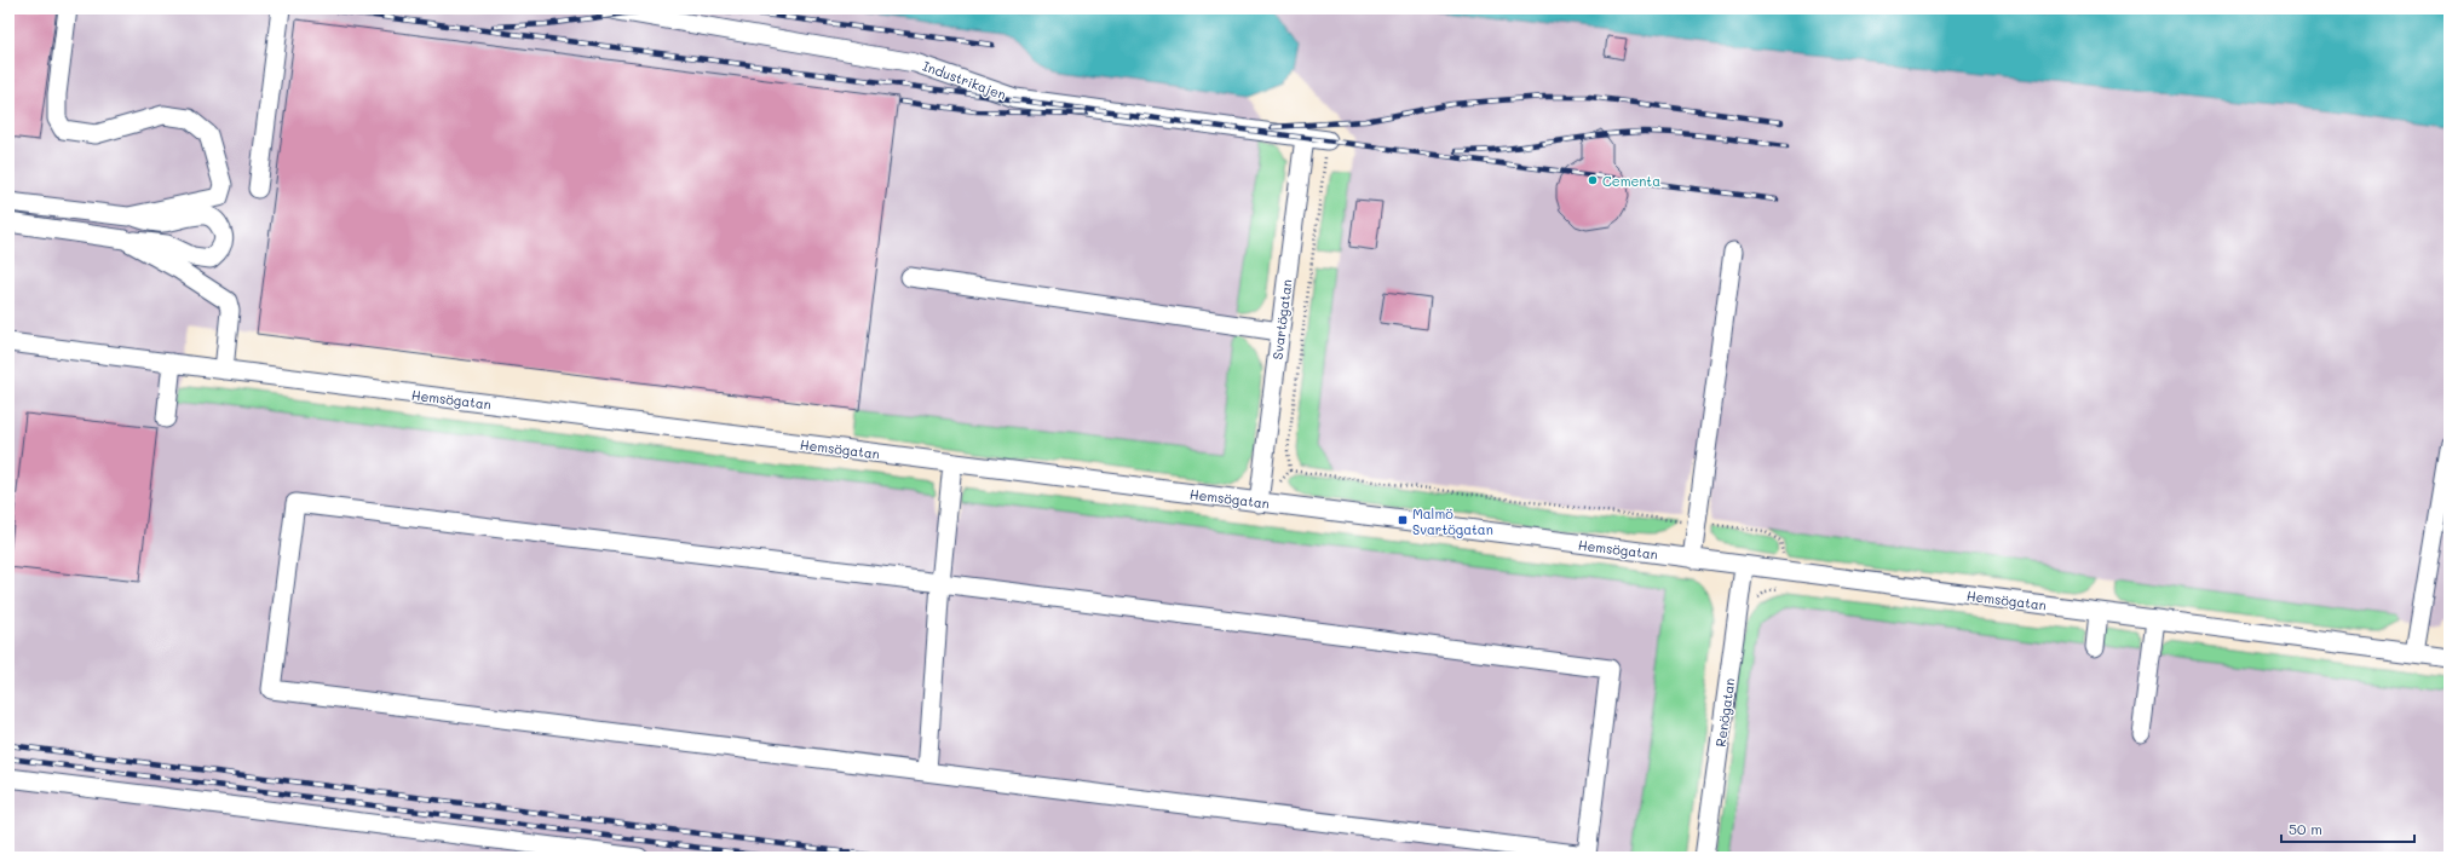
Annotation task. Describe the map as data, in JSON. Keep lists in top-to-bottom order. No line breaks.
{"streets":{"street":["Industrikajen","Svartögatan","Hemsögatan","Renögatan"]},"crossings":[["Industrikajen","Svartögatan"],["Svartögatan","Hemsögatan"],["Hemsögatan","Renögatan"]],"places":{"other":["Cementa"],"transit":["Malmö Svartögatan"]},"scale_bar":"50 m"}
